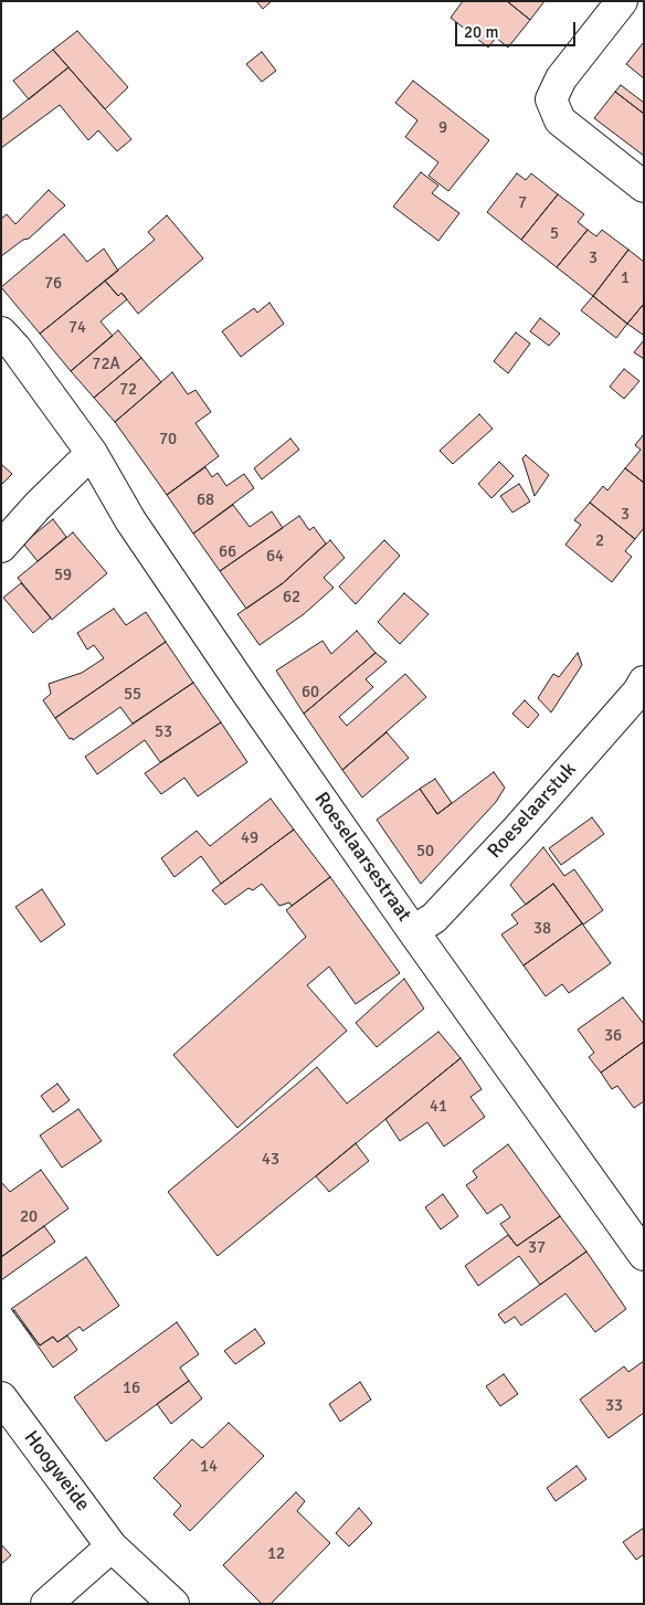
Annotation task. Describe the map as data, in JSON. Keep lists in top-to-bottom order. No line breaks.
{"streets":{"street":["Roeselaarstuk","Roeselaarsestraat","Hoogweide"]},"crossings":[["Roeselaarstuk","Roeselaarsestraat"]],"house_numbers":["9","7","5","3","1","76","74","72A","72","70","68","3","2","66","64","59","62","60","55","53","49","50","38","36","41","43","20","37","16","33","14","12"],"scale_bar":"20 m"}
